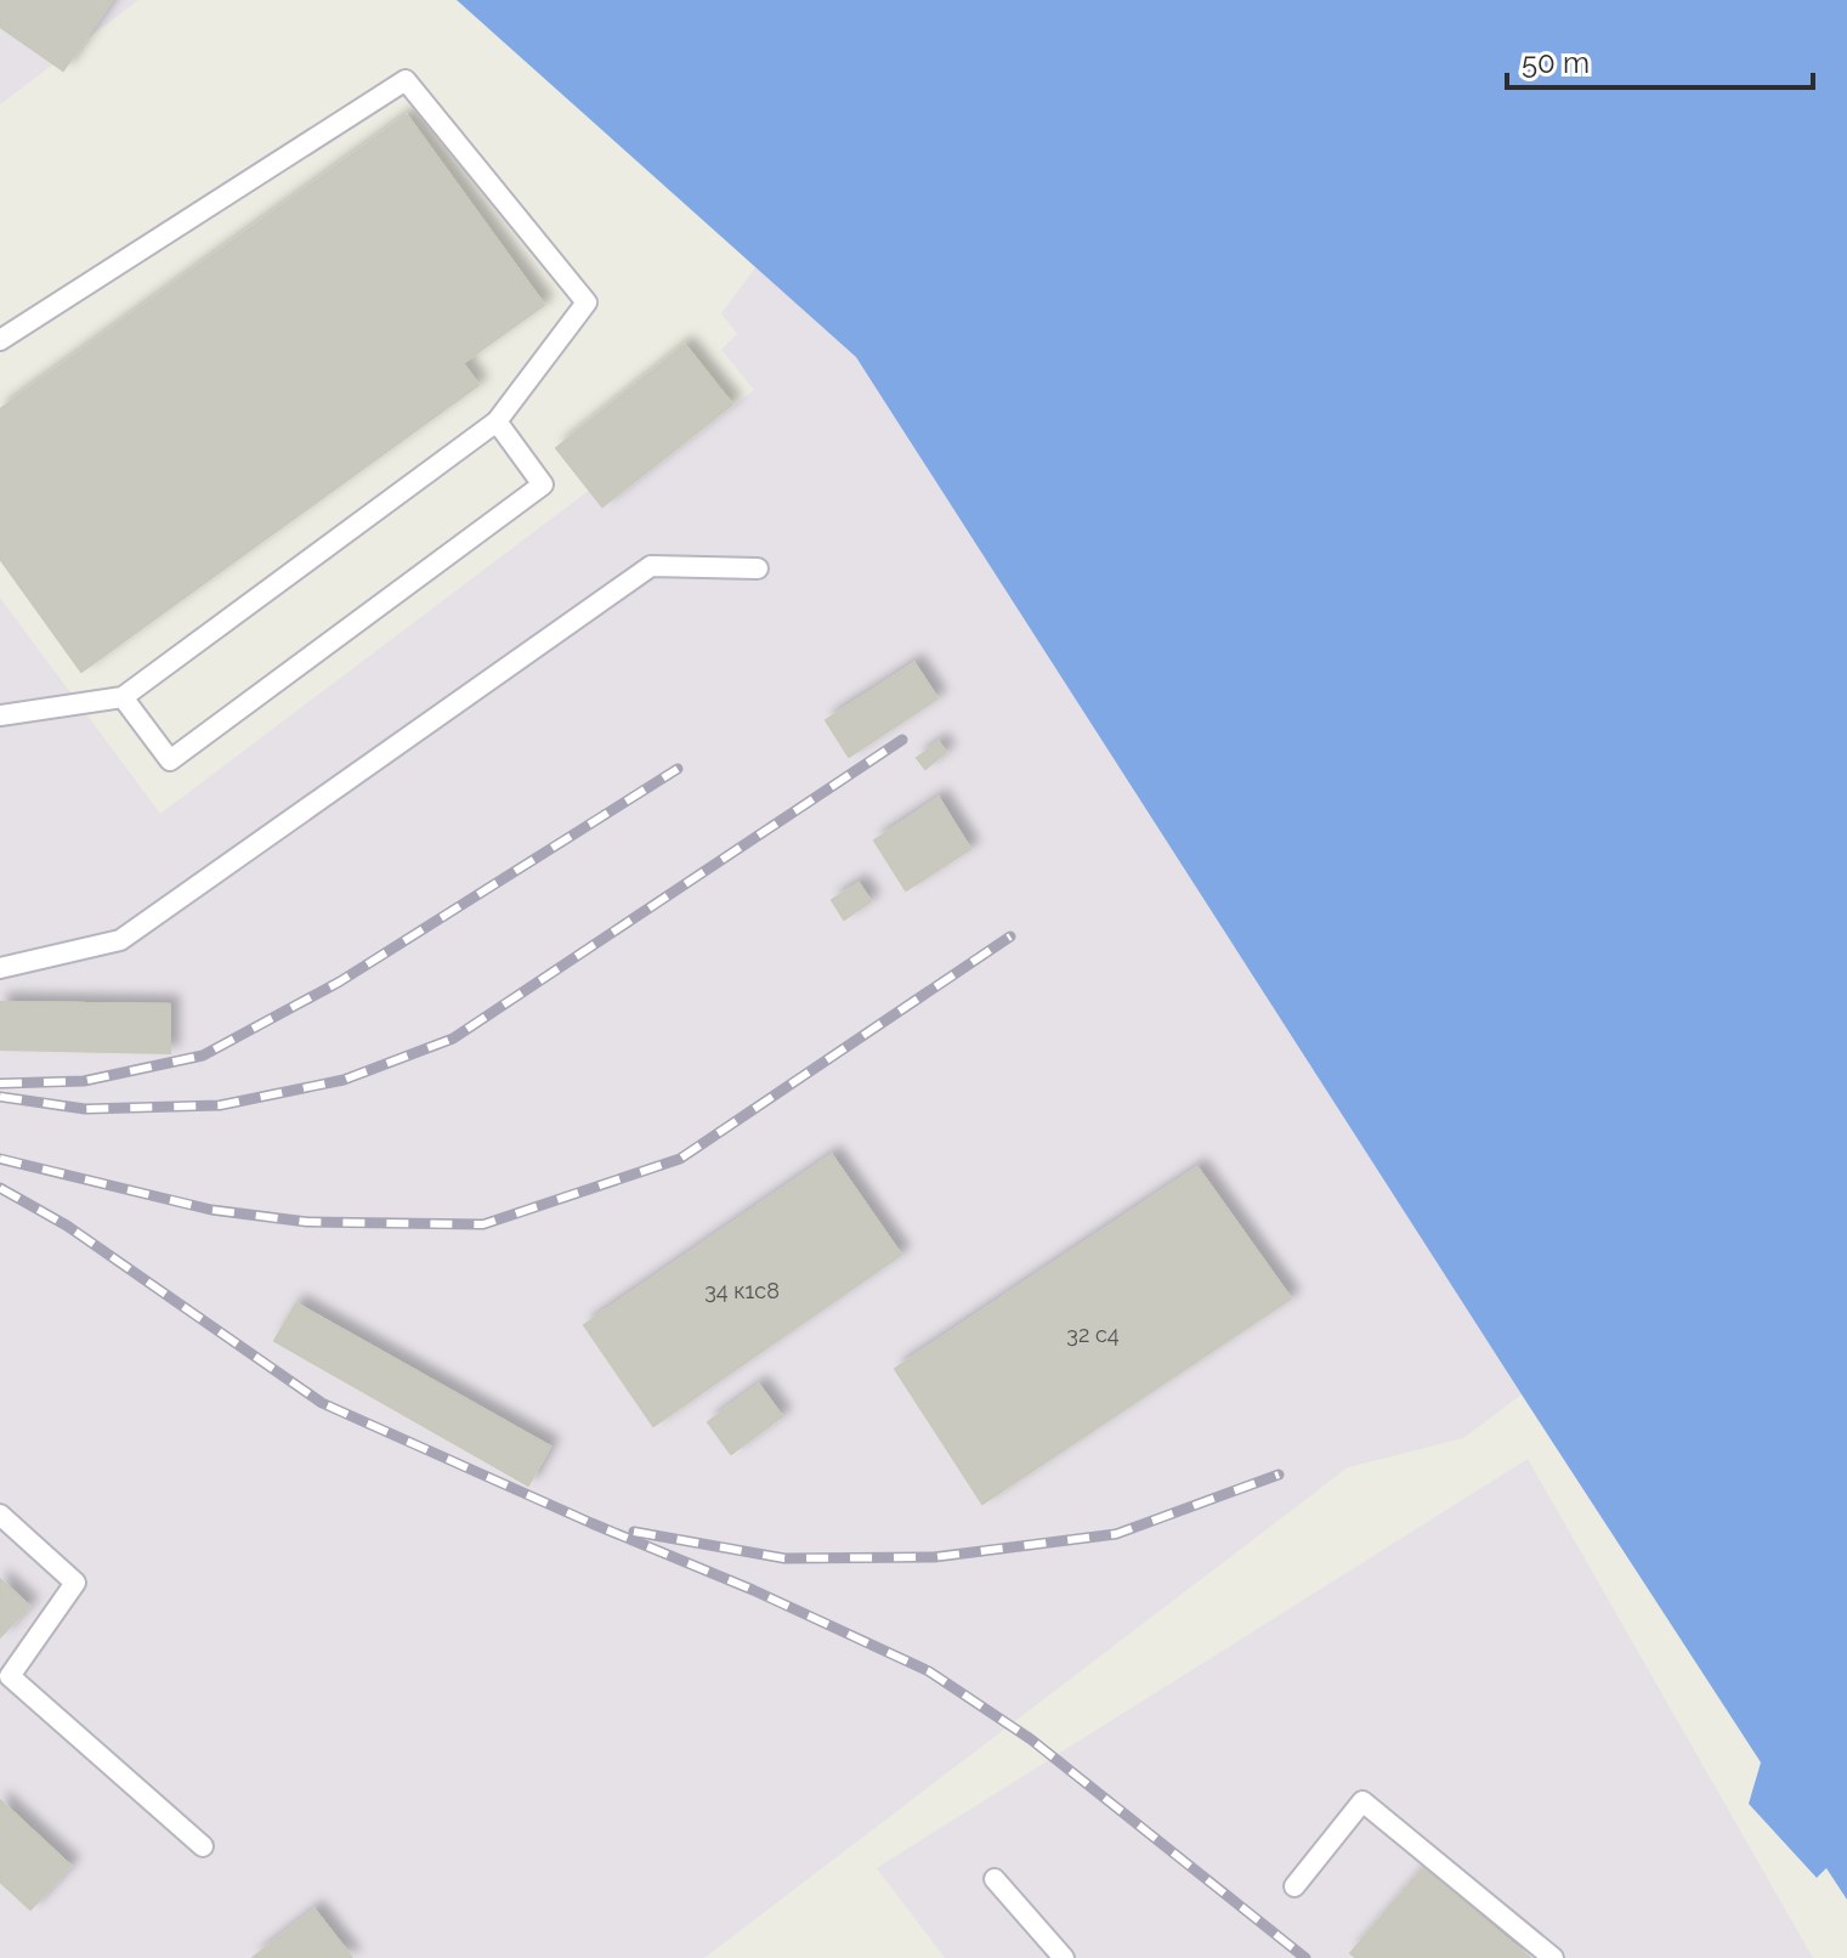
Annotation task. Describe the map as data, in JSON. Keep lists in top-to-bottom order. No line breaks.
{"house_numbers":["34 к1с8","32 с4"],"scale_bar":"50 m"}
